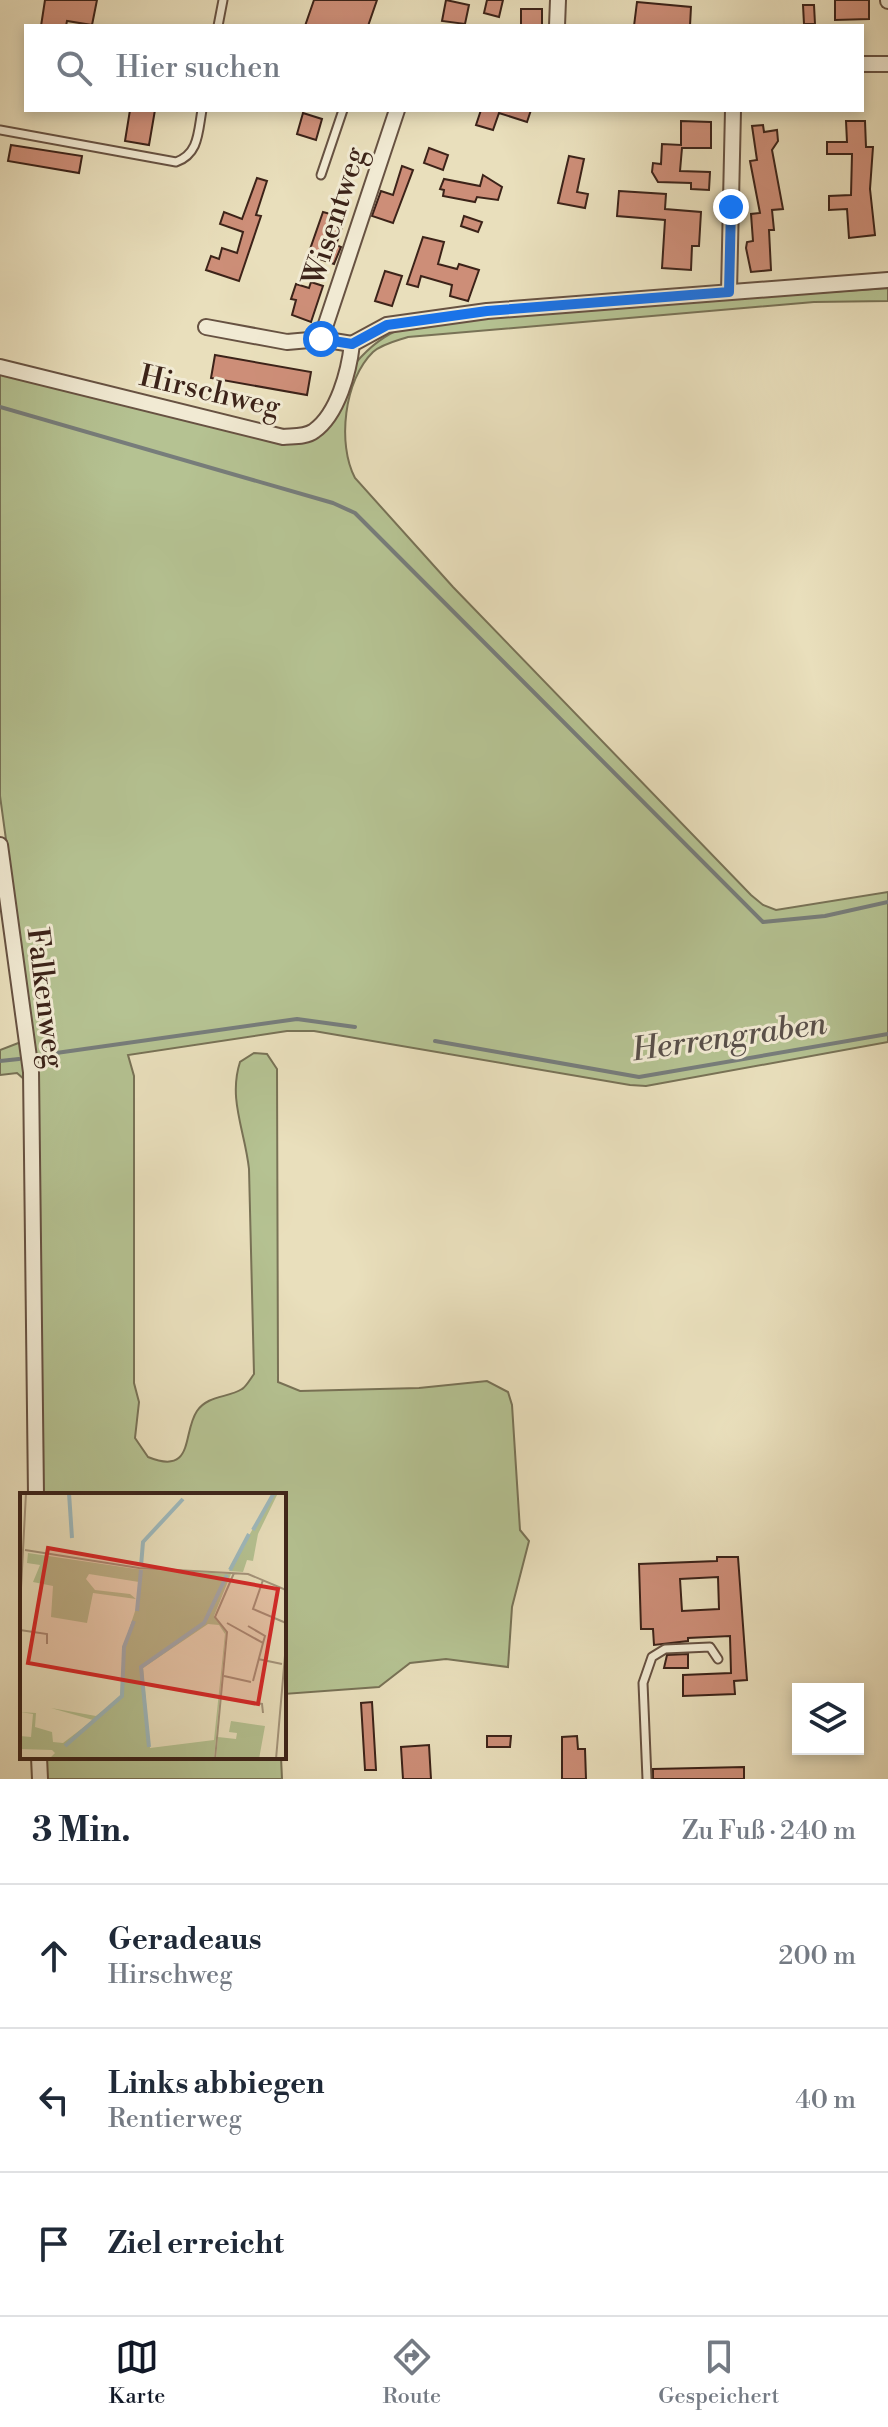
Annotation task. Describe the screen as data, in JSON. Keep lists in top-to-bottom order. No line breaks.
{"streets":{"street":["Wisentweg","Hirschweg","Falkenweg"]},"crossings":[["Wisentweg","Hirschweg"]],"water":["Herrengraben"],"page":{"search":"Hier suchen","heading":["3 Min.","Zu Fuß · 240 m"],"list":[["Geradeaus","Hirschweg","200 m"],["Links abbiegen","Rentierweg","40 m"],"Ziel erreicht"],"nav":["Karte","Route","Gespeichert"]}}
